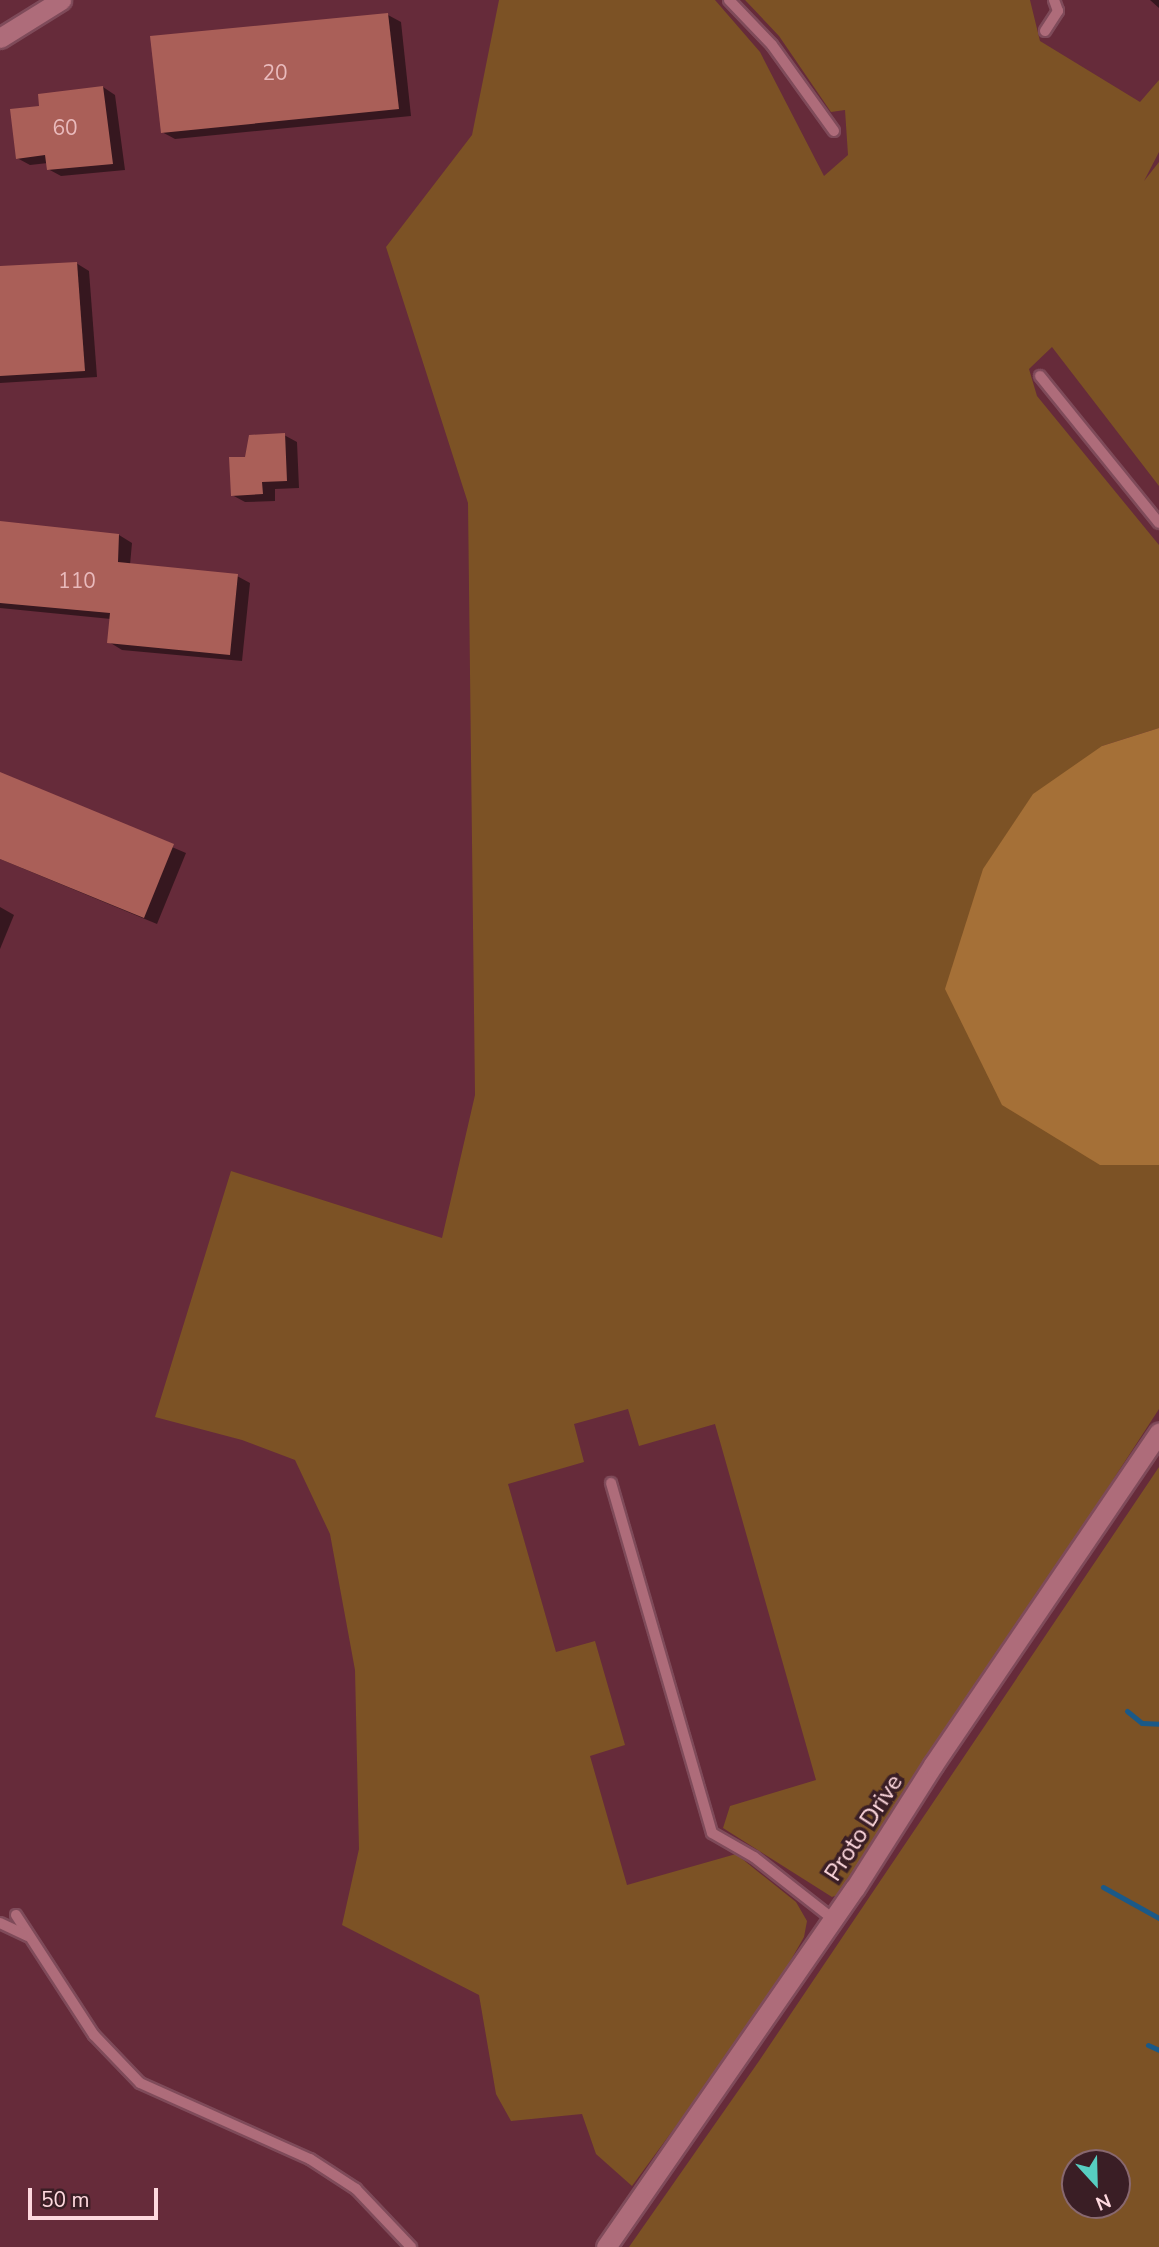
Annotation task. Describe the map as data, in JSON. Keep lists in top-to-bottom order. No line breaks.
{"streets":{"street":["Proto Drive"]},"house_numbers":["20","60","110"],"scale_bar":"50 m","north":"bottom"}
